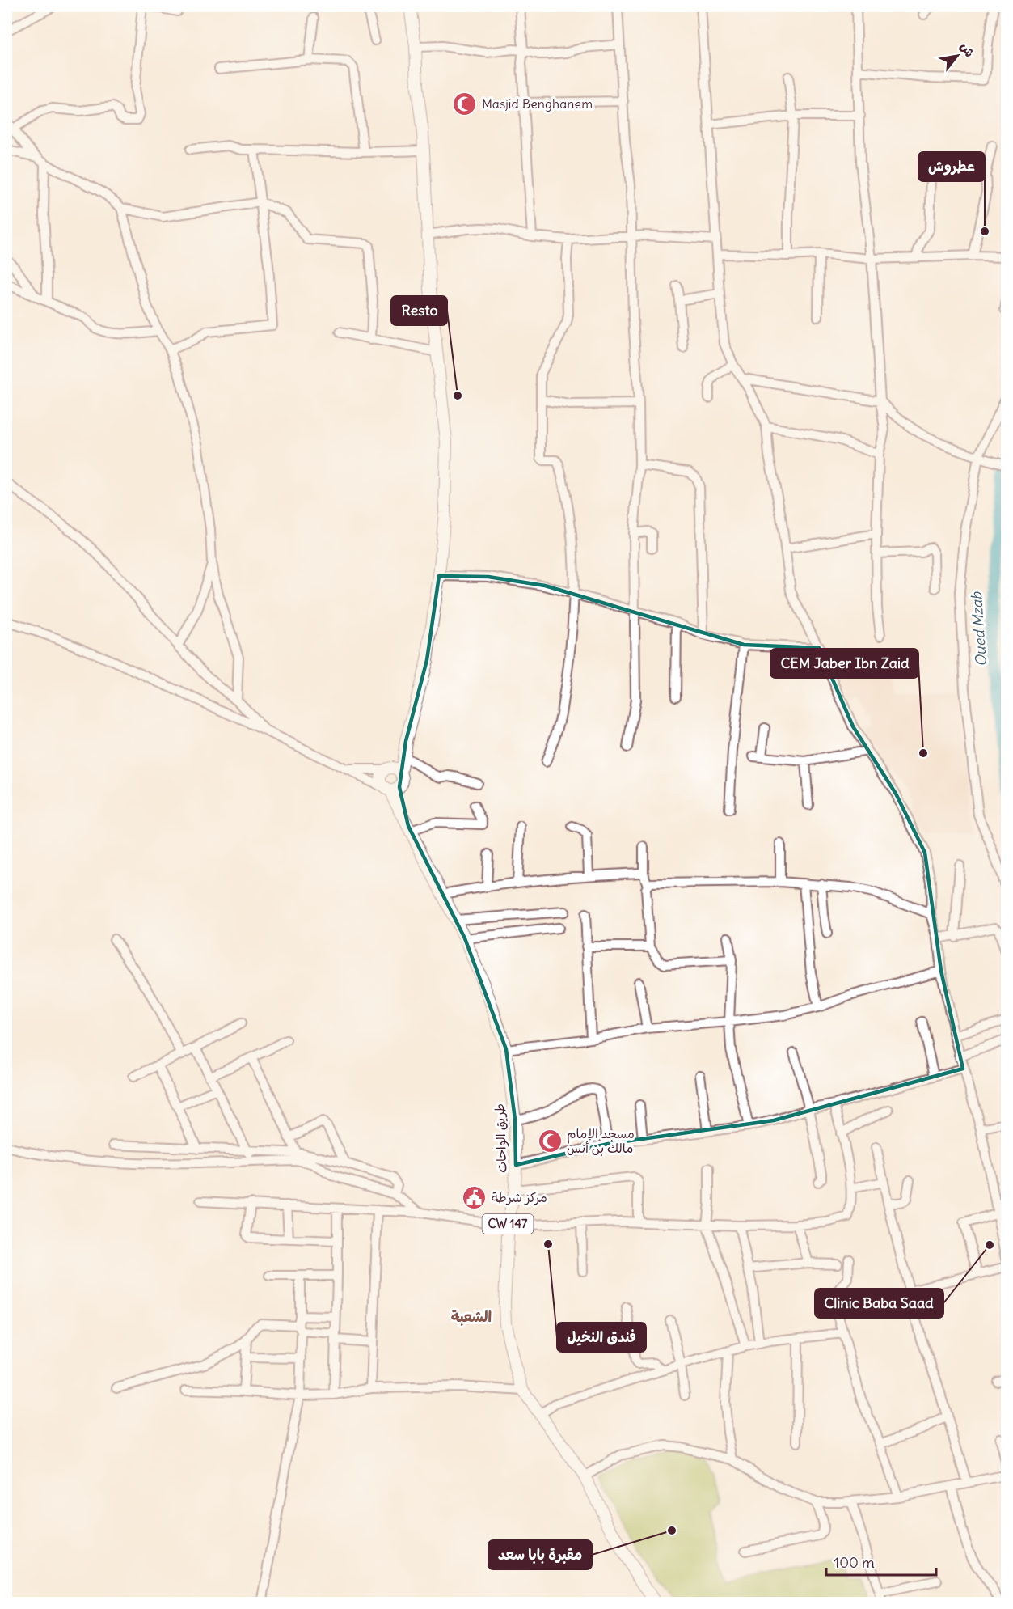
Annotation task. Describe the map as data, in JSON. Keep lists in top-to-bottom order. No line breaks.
{"streets":{"main road":["طريق الواحات","CW 147"]},"crossings":[["طريق الواحات","CW 147"]],"districts":["الشعبة"],"water":["Oued Mzab"],"places":{"mosque":["Masjid Benghanem","مسجد الإمام مالك بن أنس"],"other":["عطروش","Resto","CEM Jaber Ibn Zaid","فندق النخيل","Clinic Baba Saad","مقبرة بابا سعد"],"public building":["مركز شرطة"]},"scale_bar":"100 m","north":"top right"}
